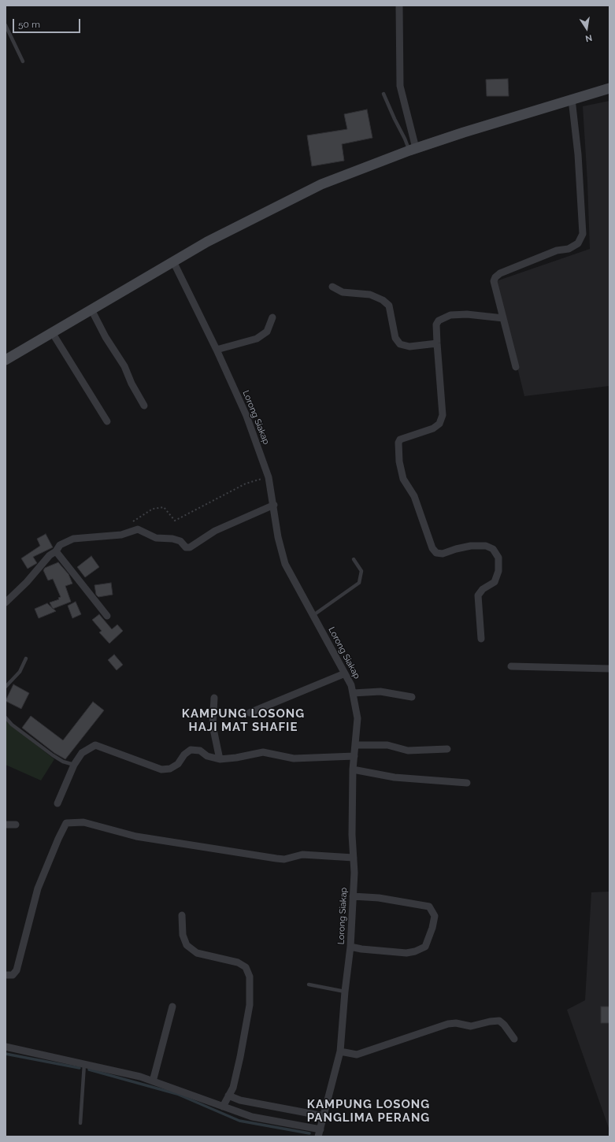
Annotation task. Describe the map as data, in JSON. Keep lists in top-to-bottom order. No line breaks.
{"streets":{"street":["Lorong Siakap"]},"districts":["KAMPUNG LOSONG HAJI MAT SHAFIE","KAMPUNG LOSONG PANGLIMA PERANG"],"scale_bar":"50 m","north":"bottom"}
